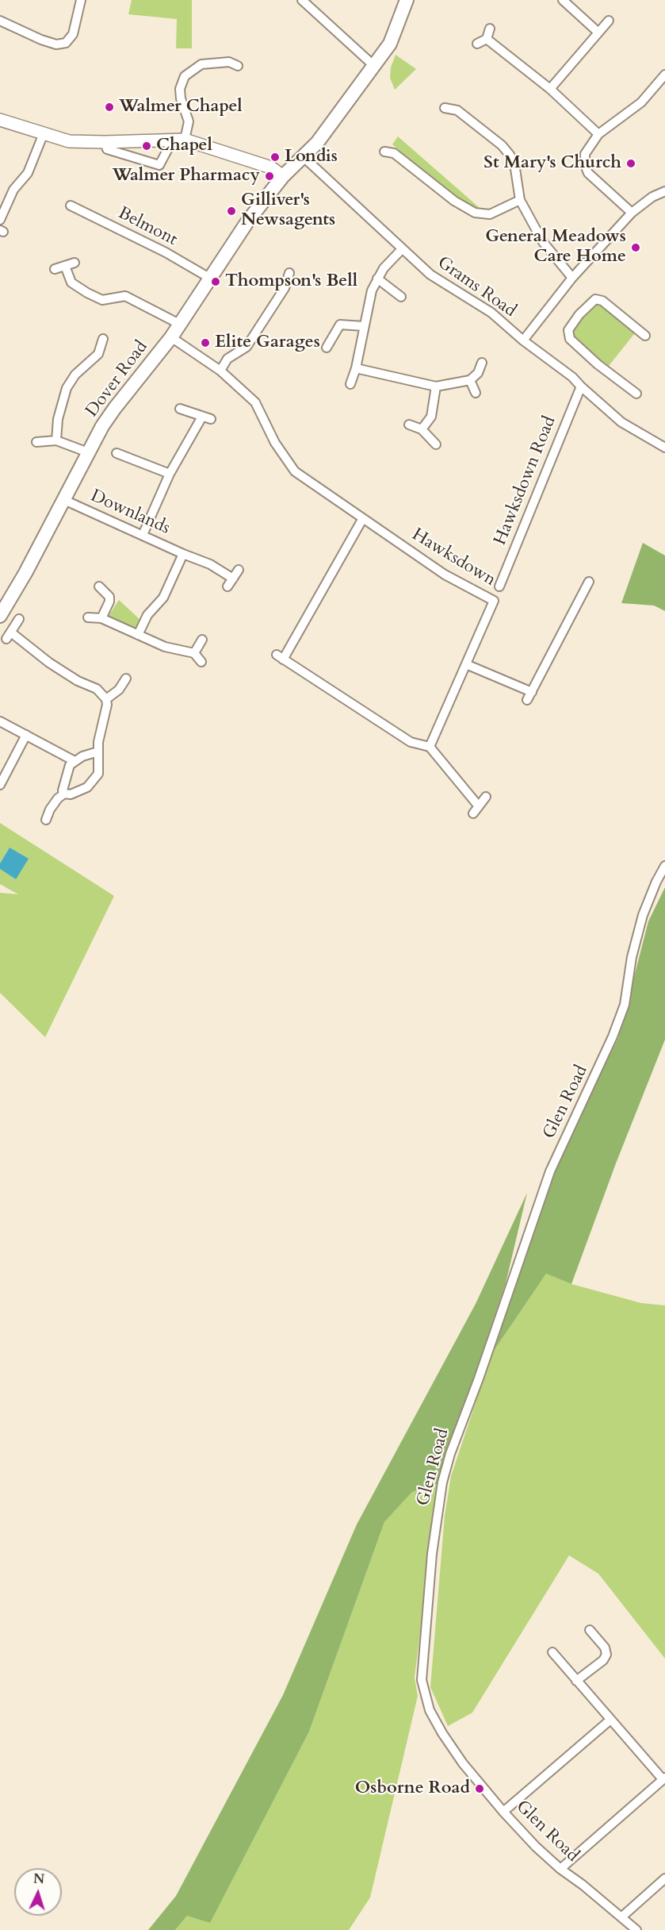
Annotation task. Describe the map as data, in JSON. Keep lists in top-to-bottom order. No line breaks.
{"streets":{"main road":["Dover Road"],"street":["Belmont","Grams Road","Hawksdown Road","Downlands","Hawksdown","Glen Road"]},"crossings":[["Belmont","Dover Road"],["Grams Road","Dover Road"],["Grams Road","Hawksdown Road"],["Dover Road","Downlands"],["Dover Road","Hawksdown"]],"places":["Walmer Chapel","Chapel","Londis","St Mary's Church","Walmer Pharmacy","Gilliver's Newsagents","General Meadows Care Home","Thompson's Bell","Elite Garages","Osborne Road"],"north":"top"}
